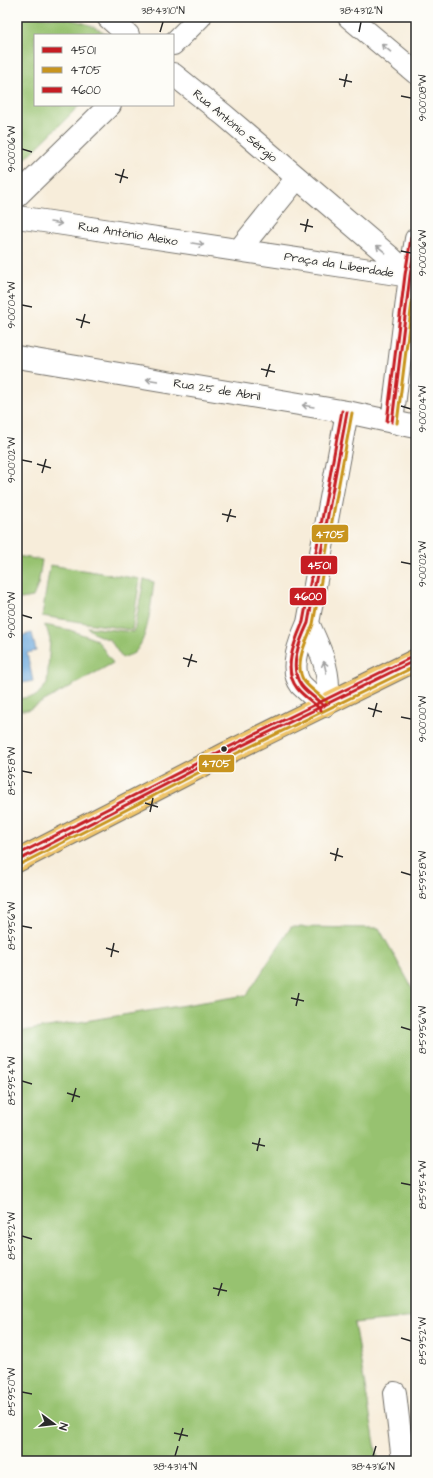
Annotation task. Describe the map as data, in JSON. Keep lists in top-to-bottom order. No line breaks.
{"streets":{"street":["Rua António Sérgio","Rua António Aleixo","Praça da Liberdade","Rua 25 de Abril"]},"crossings":[["Rua António Sérgio","Praça da Liberdade"],["Rua António Aleixo","Praça da Liberdade"]],"one_way":["Rua António Aleixo","Praça da Liberdade","Rua 25 de Abril"],"lines":["transit line 4600","transit line 4501","transit line 4705"],"legend":["4501","4705","4600"],"north":"right","coordinates":["38°43'10\"N","38°43'12\"N","9°00'08\"W","9°00'06\"W","9°00'04\"W","9°00'02\"W","9°00'00\"W","8°59'58\"W","8°59'56\"W","8°59'54\"W","8°59'52\"W","8°59'50\"W","38°43'14\"N","38°43'16\"N"]}
